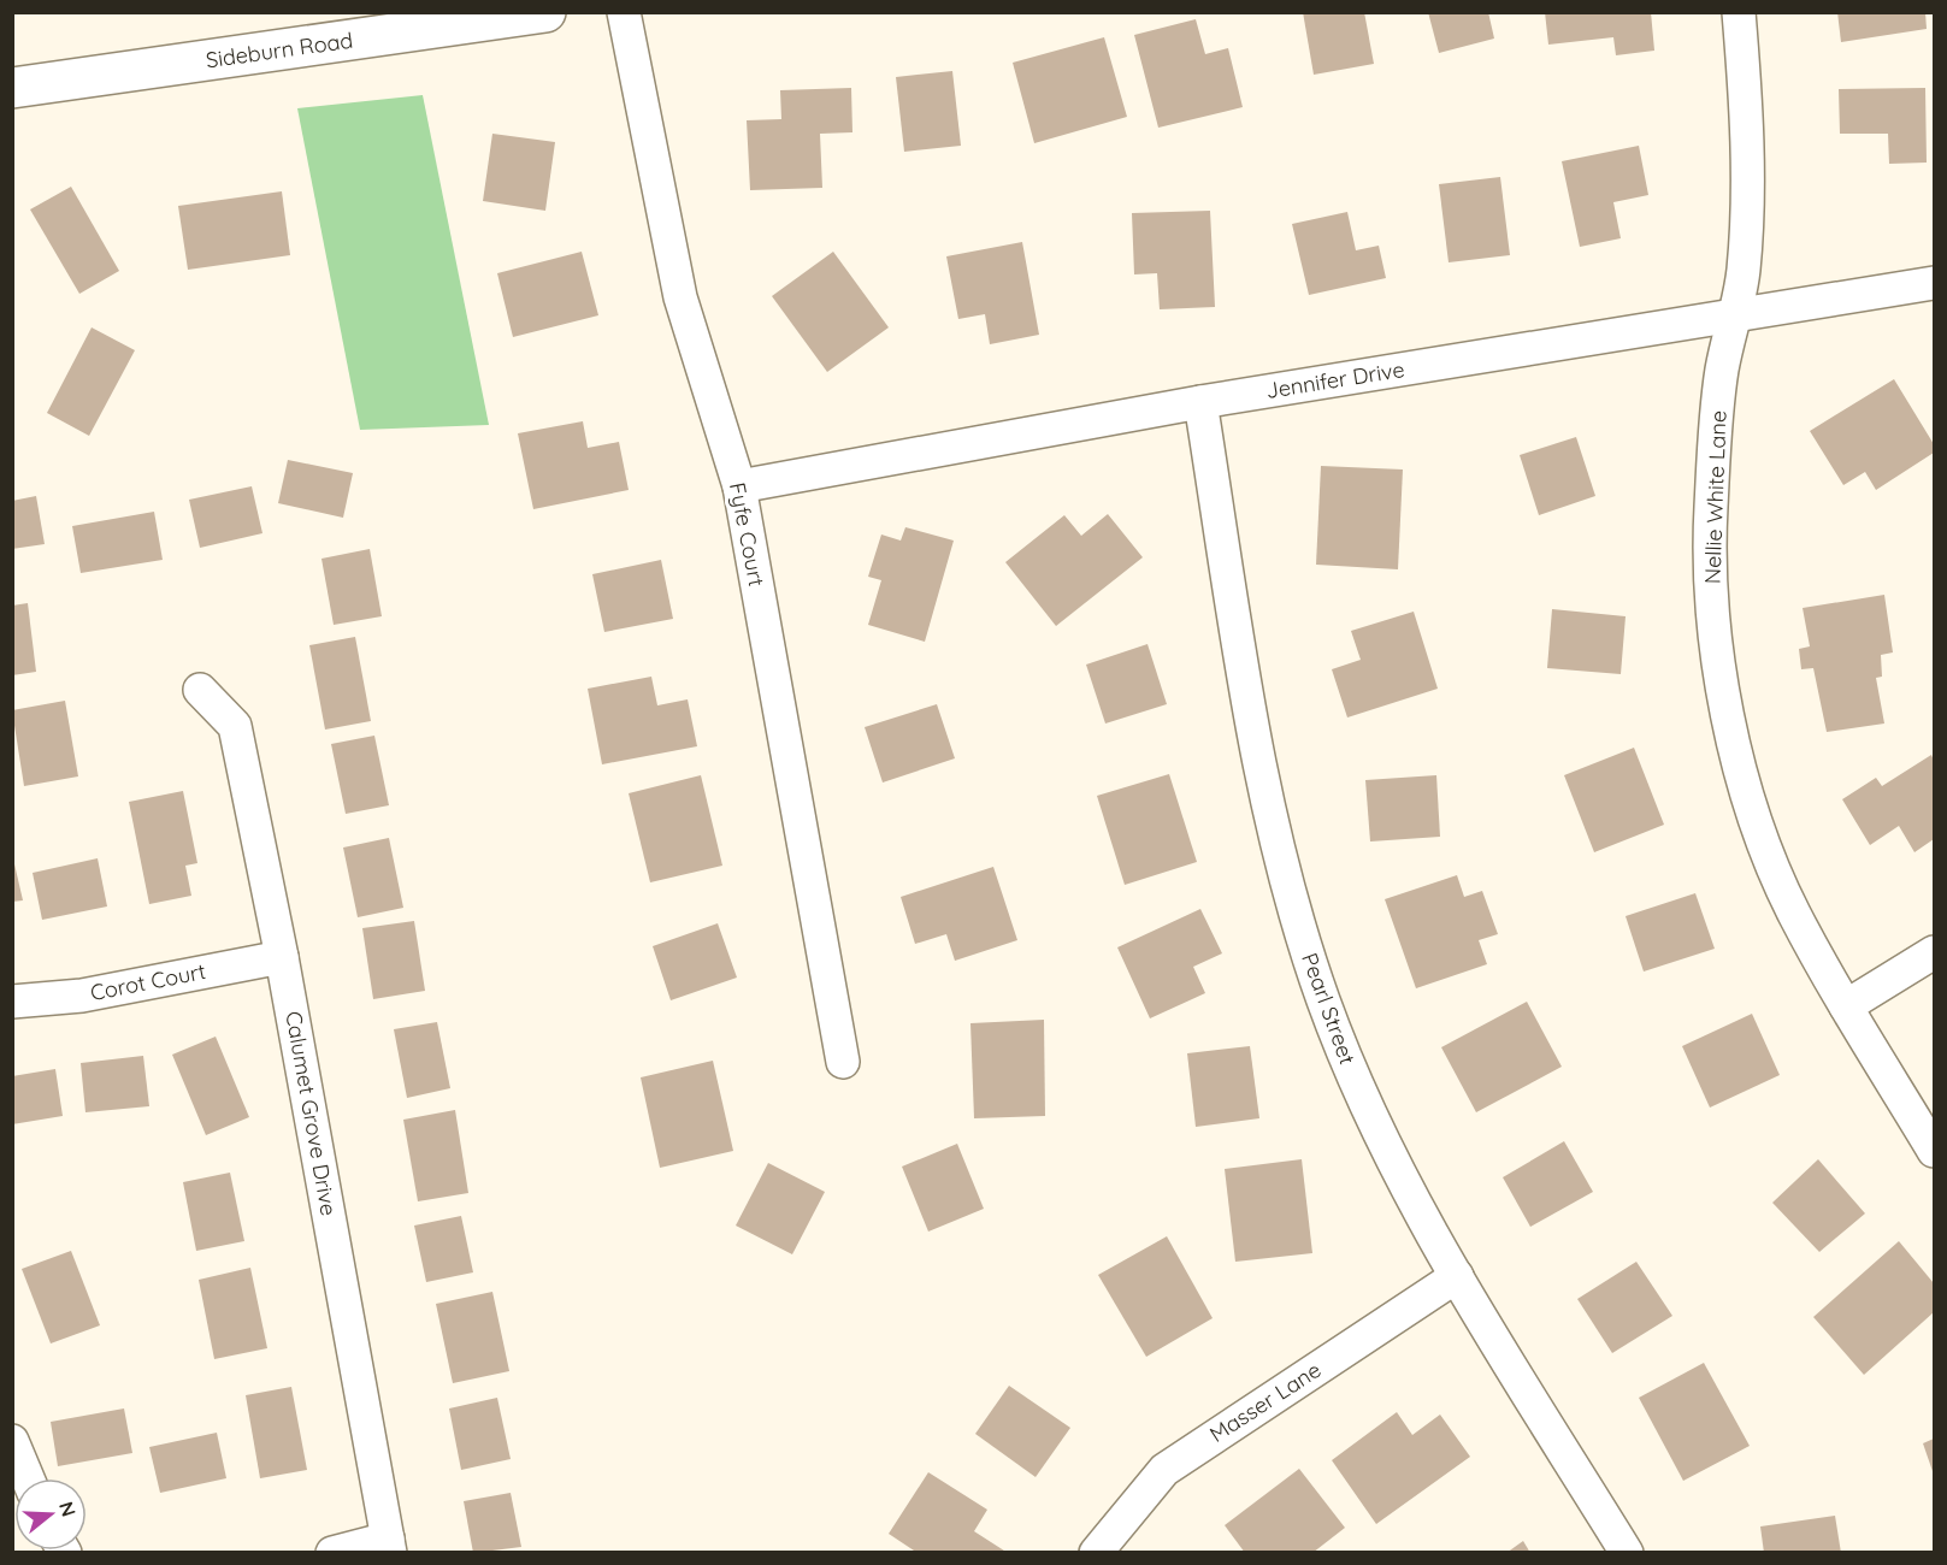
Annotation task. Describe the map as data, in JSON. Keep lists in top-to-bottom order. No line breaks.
{"streets":{"street":["Sideburn Road","Jennifer Drive","Nellie White Lane","Fyfe Court","Corot Court","Pearl Street","Calumet Grove Drive","Masser Lane"]},"crossings":[["Jennifer Drive","Nellie White Lane"],["Jennifer Drive","Fyfe Court"],["Jennifer Drive","Pearl Street"],["Corot Court","Calumet Grove Drive"],["Pearl Street","Masser Lane"]],"north":"right"}
